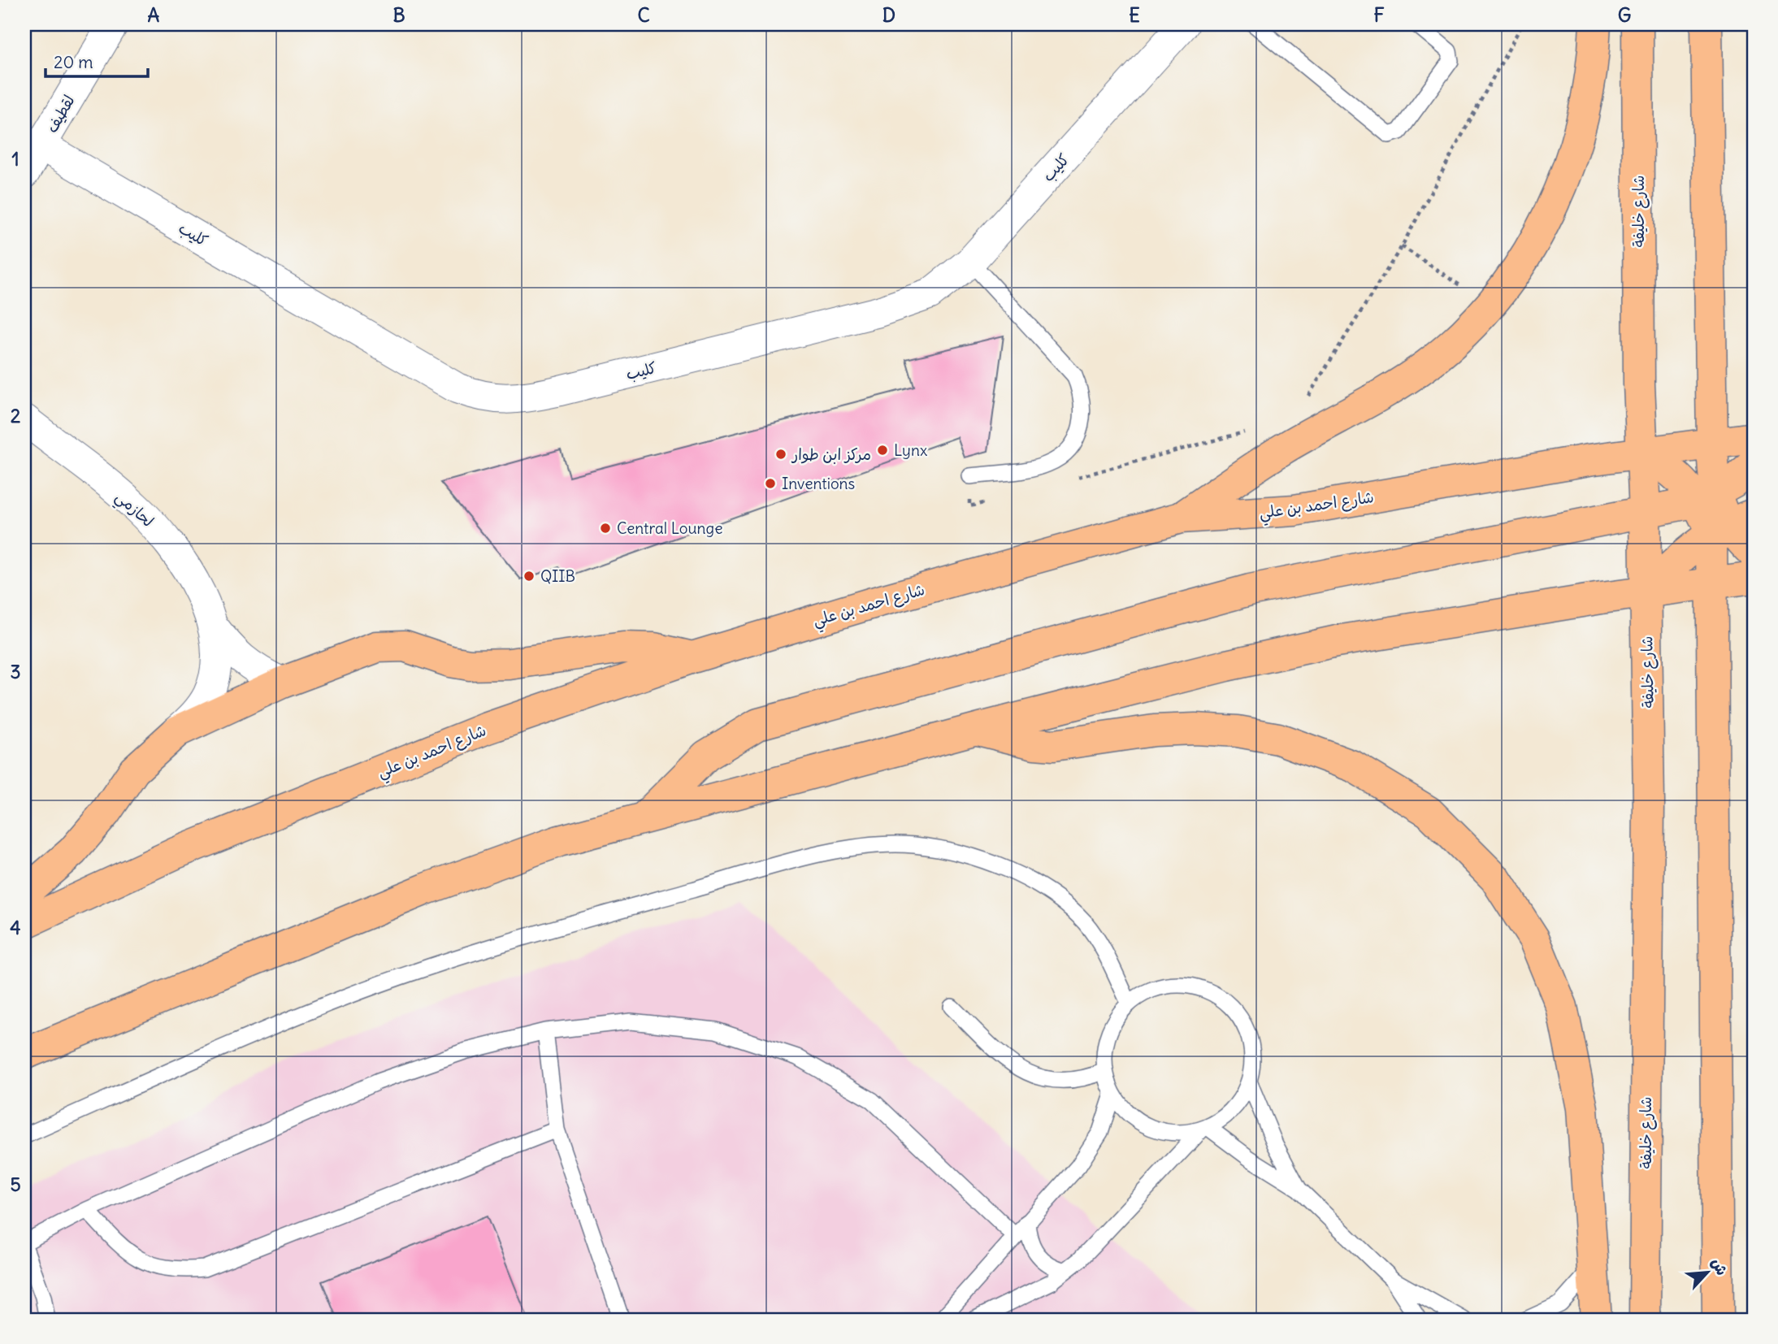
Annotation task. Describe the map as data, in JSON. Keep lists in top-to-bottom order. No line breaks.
{"streets":{"main road":["شارع خليفة","شارع احمد بن علي"],"street":["لقطيف","كليب","لحازمي"]},"crossings":[["لقطيف","كليب"],["شارع خليفة","شارع احمد بن علي"]],"places":["Lynx","مركز ابن طوار","Inventions","Central Lounge","QIIB"],"scale_bar":"20 m","north":"top right","grid":{"columns":["A","B","C","D","E","F","G"],"rows":["1","2","3","4","5"]}}
